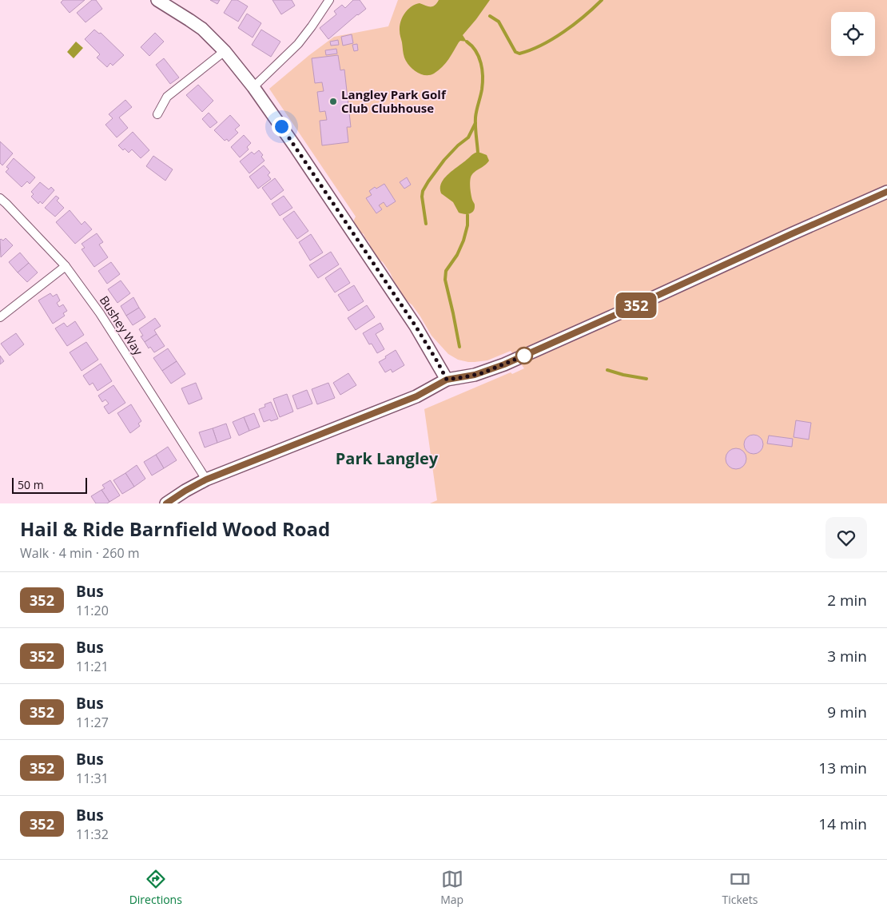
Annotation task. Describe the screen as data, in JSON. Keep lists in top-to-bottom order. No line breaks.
{"streets":{"street":["Bushey Way"]},"districts":["Park Langley"],"places":["Langley Park Golf Club Clubhouse"],"lines":["bus line 352"],"scale_bar":"50 m","page":{"on_map":"352","scale":"50 m","heading":["Hail & Ride Barnfield Wood Road","Walk · 4 min · 260 m"],"list":[{"mark":"352","name":"Bus","note":"11:20","value":"2 min"},{"mark":"352","name":"Bus","note":"11:21","value":"3 min"},{"mark":"352","name":"Bus","note":"11:27","value":"9 min"},{"mark":"352","name":"Bus","note":"11:31","value":"13 min"},{"mark":"352","name":"Bus","note":"11:32","value":"14 min"}],"tabs":["Directions","Map","Tickets"]}}
